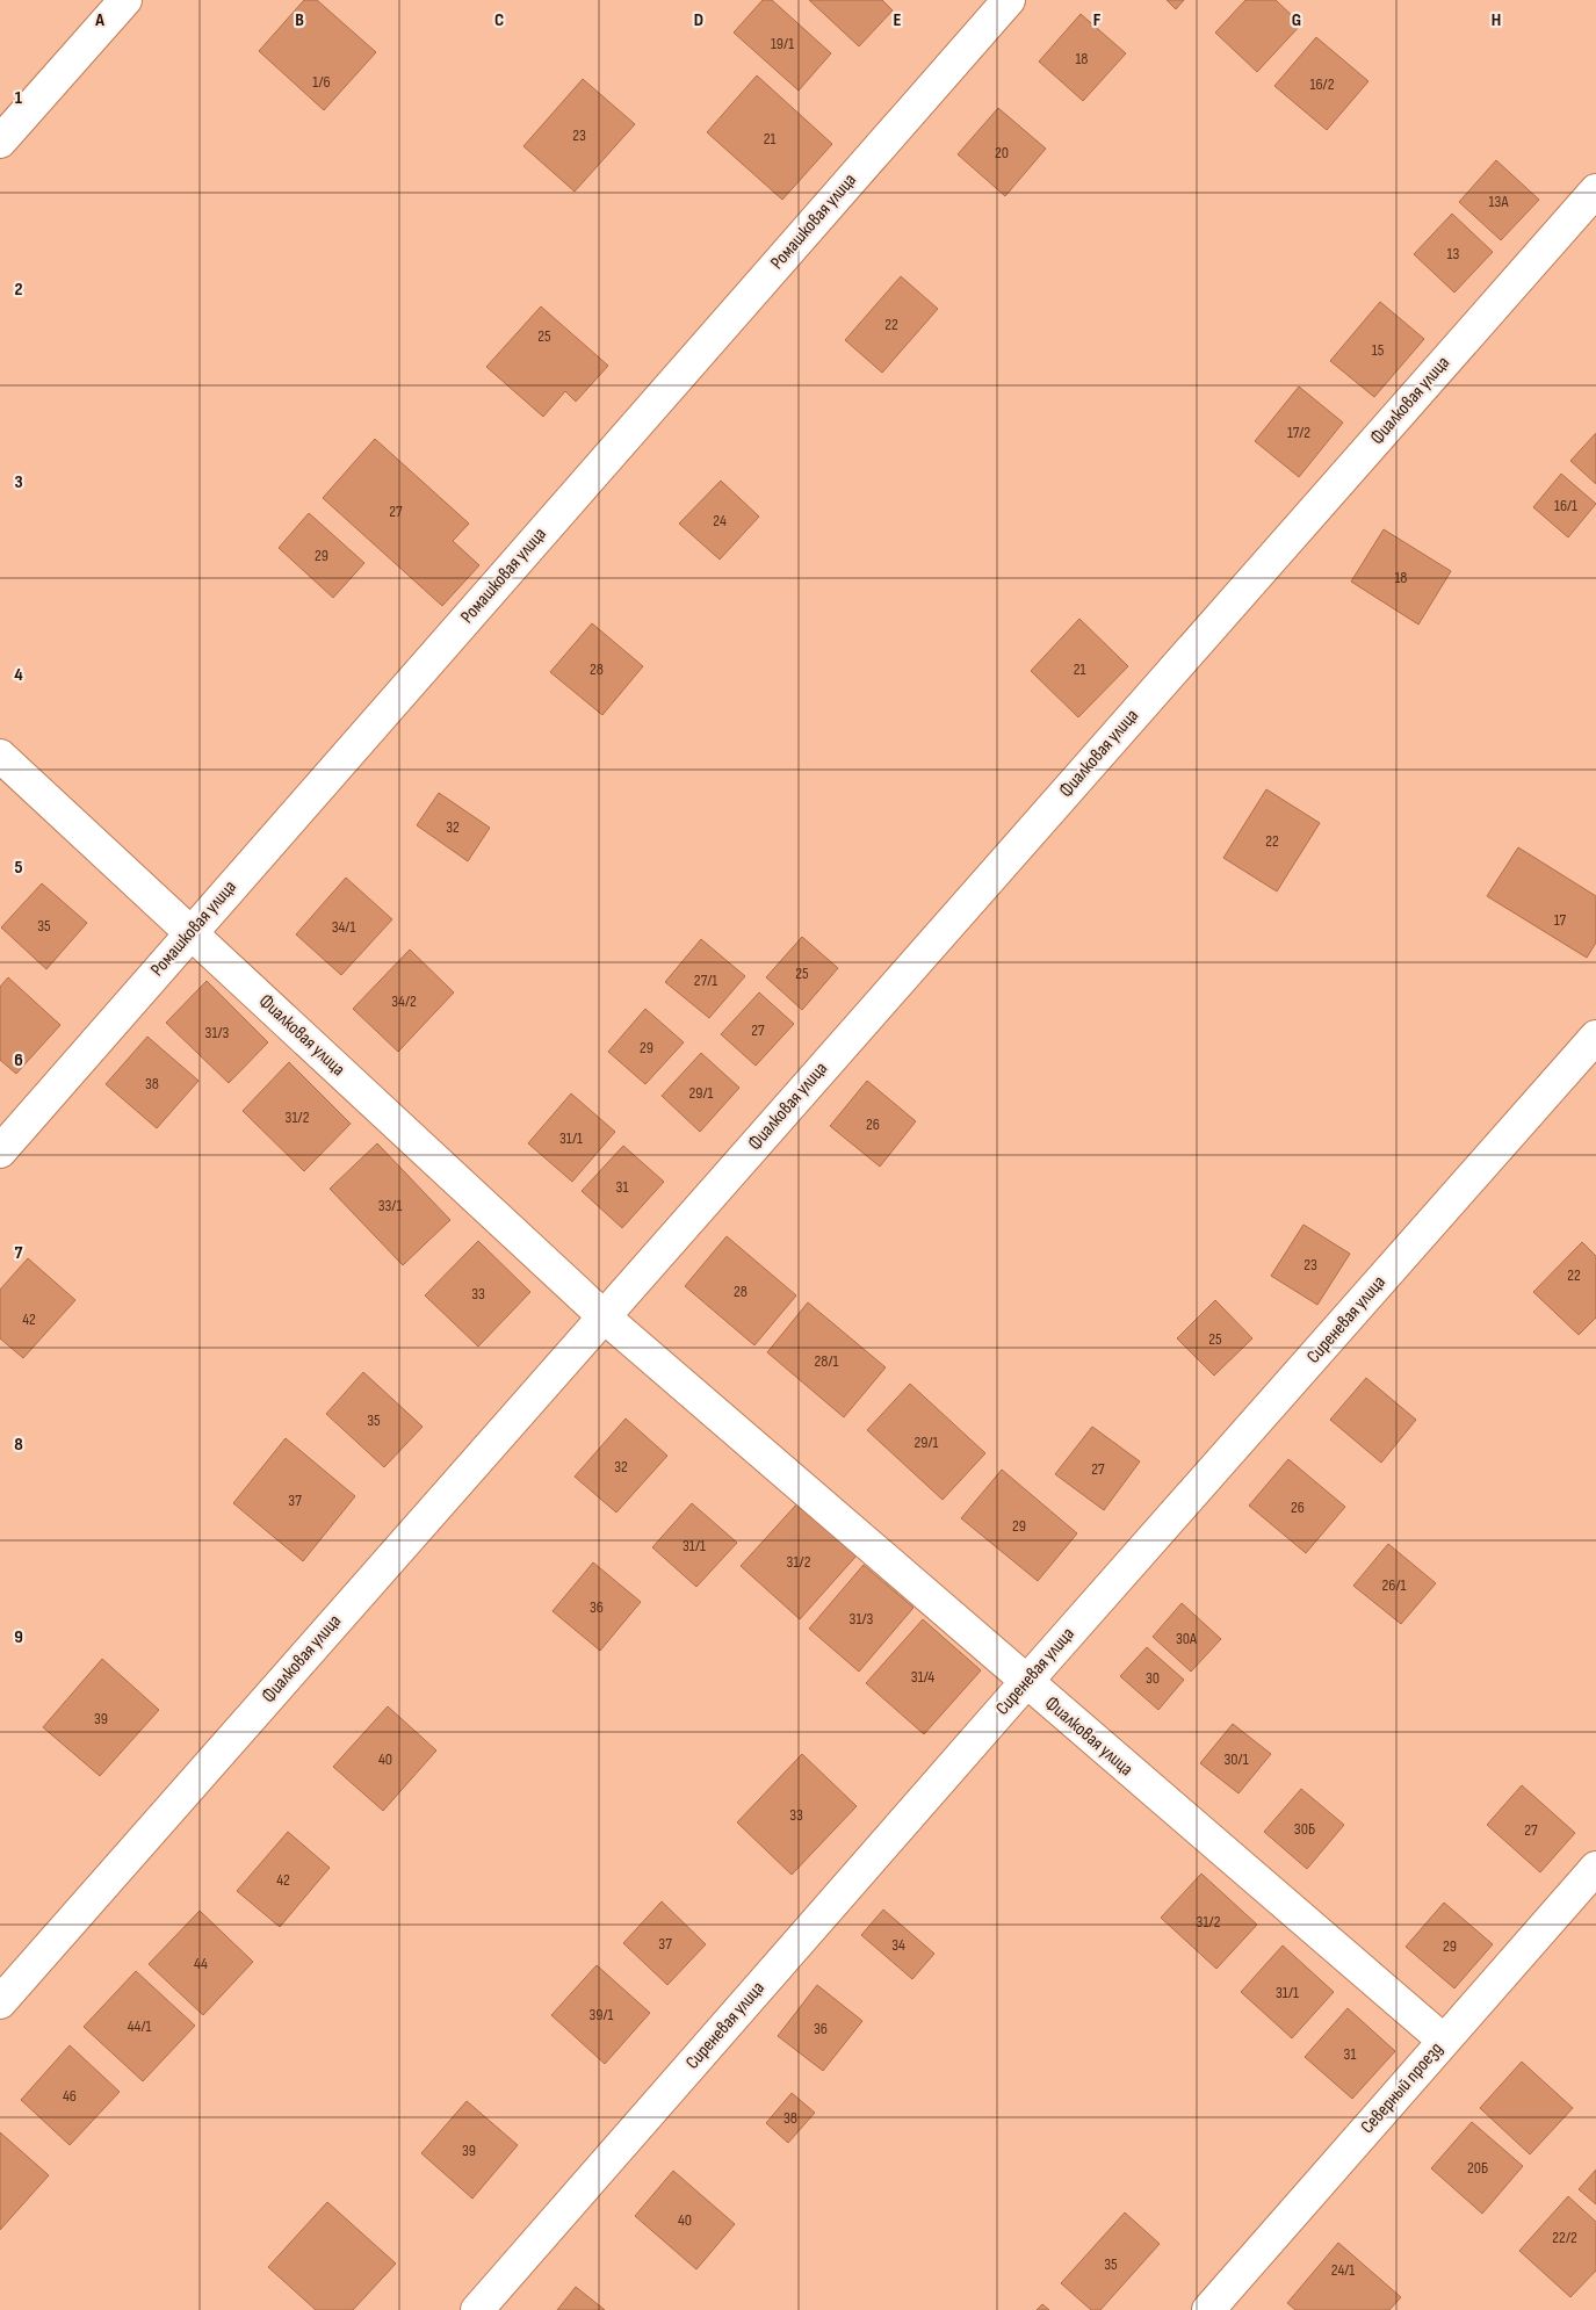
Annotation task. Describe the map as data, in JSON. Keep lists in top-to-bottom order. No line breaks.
{"streets":{"street":["Ромашковая улица","Фиалковая улица","Сиреневая улица","Северный проезд"]},"crossings":[["Ромашковая улица","Фиалковая улица"],["Фиалковая улица","Сиреневая улица"],["Фиалковая улица","Северный проезд"]],"house_numbers":["19/1","18","1/6","16/2","23","21","20","13А","13","22","25","15","17/2","16/1","27","24","29","18","28","21","32","22","17","35","34/1","25","27/1","34/2","27","31/3","29","38","29/1","31/2","26","31/1","31","33/1","23","22","28","33","42","25","28/1","35","29/1","32","27","37","26","29","31/1","31/2","26/1","36","31/3","30А","31/4","30","39","40","30/1","33","30Б","27","42","31/2","37","34","29","44","31/1","39/1","44/1","36","31","46","38","39","20Б","40","22/2","35","24/1"],"grid":{"columns":["A","B","C","D","E","F","G","H"],"rows":["1","2","3","4","5","6","7","8","9"]}}
